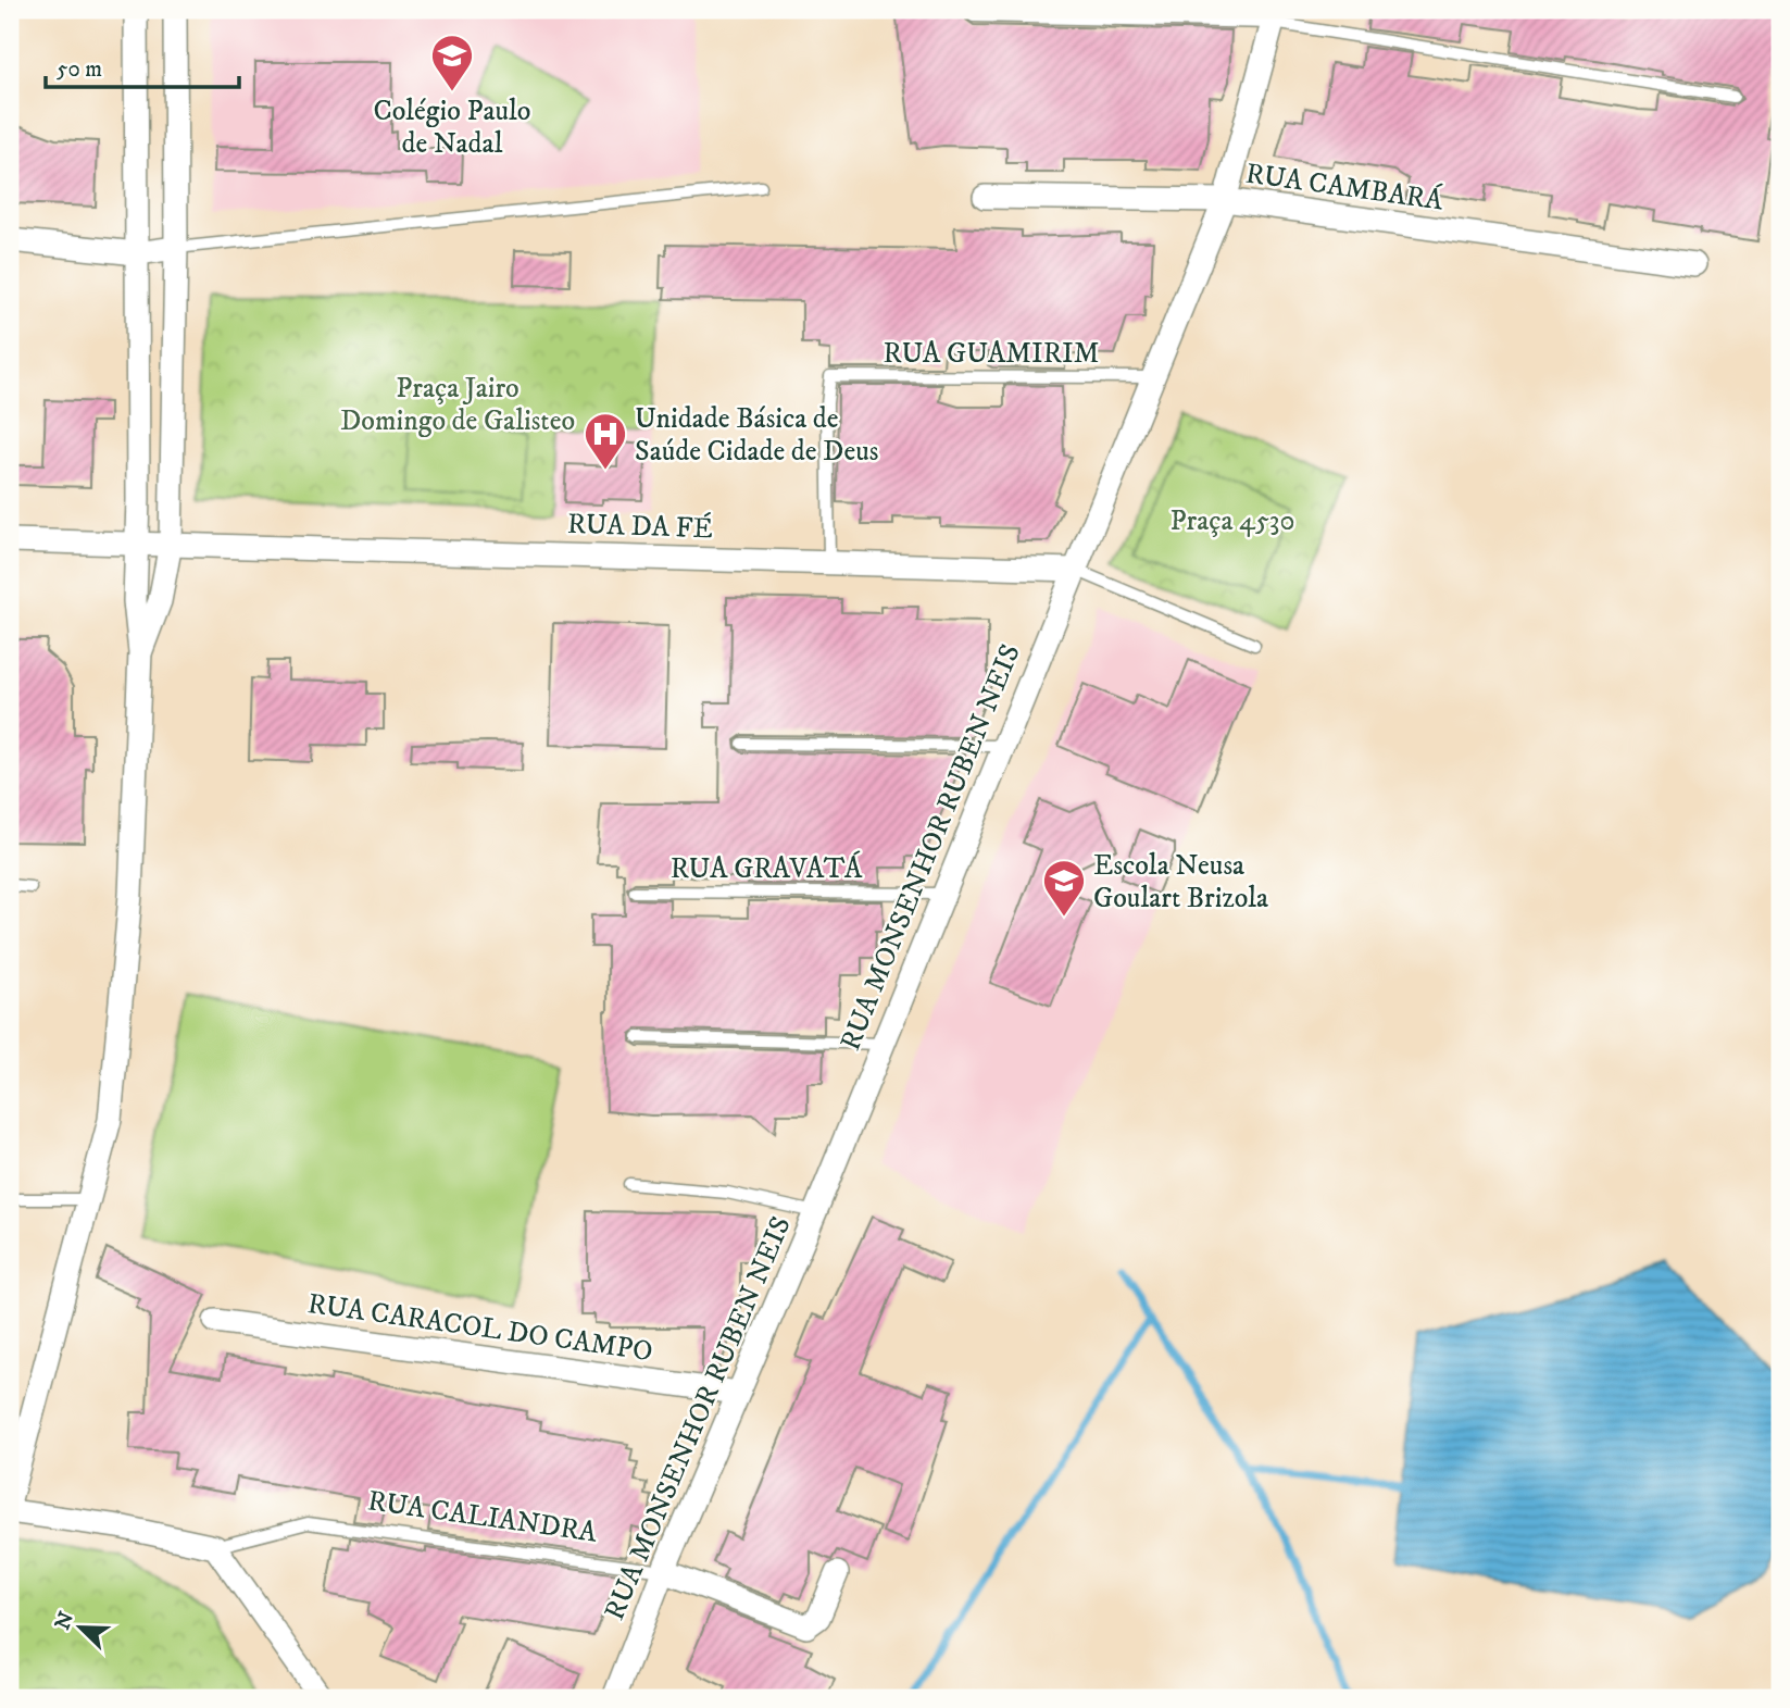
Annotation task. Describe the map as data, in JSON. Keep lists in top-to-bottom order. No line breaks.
{"streets":{"street":["RUA CAMBARÁ","RUA DA FÉ","RUA MONSENHOR RUBEN NEIS","RUA CARACOL DO CAMPO","RUA CALIANDRA"],"lane":["RUA GUAMIRIM","RUA GRAVATÁ"]},"crossings":[["RUA CAMBARÁ","RUA MONSENHOR RUBEN NEIS"],["RUA GUAMIRIM","RUA DA FÉ"],["RUA GUAMIRIM","RUA MONSENHOR RUBEN NEIS"],["RUA DA FÉ","RUA MONSENHOR RUBEN NEIS"],["RUA MONSENHOR RUBEN NEIS","RUA GRAVATÁ"],["RUA MONSENHOR RUBEN NEIS","RUA CARACOL DO CAMPO"],["RUA MONSENHOR RUBEN NEIS","RUA CALIANDRA"]],"parks":["Praça Jairo Domingo de Galisteo","Praça 4530"],"places":{"school or university":["Colégio Paulo de Nadal","Escola Neusa Goulart Brizola"],"hospital":["Unidade Básica de Saúde Cidade de Deus"]},"scale_bar":"50 m","north":"top left"}
